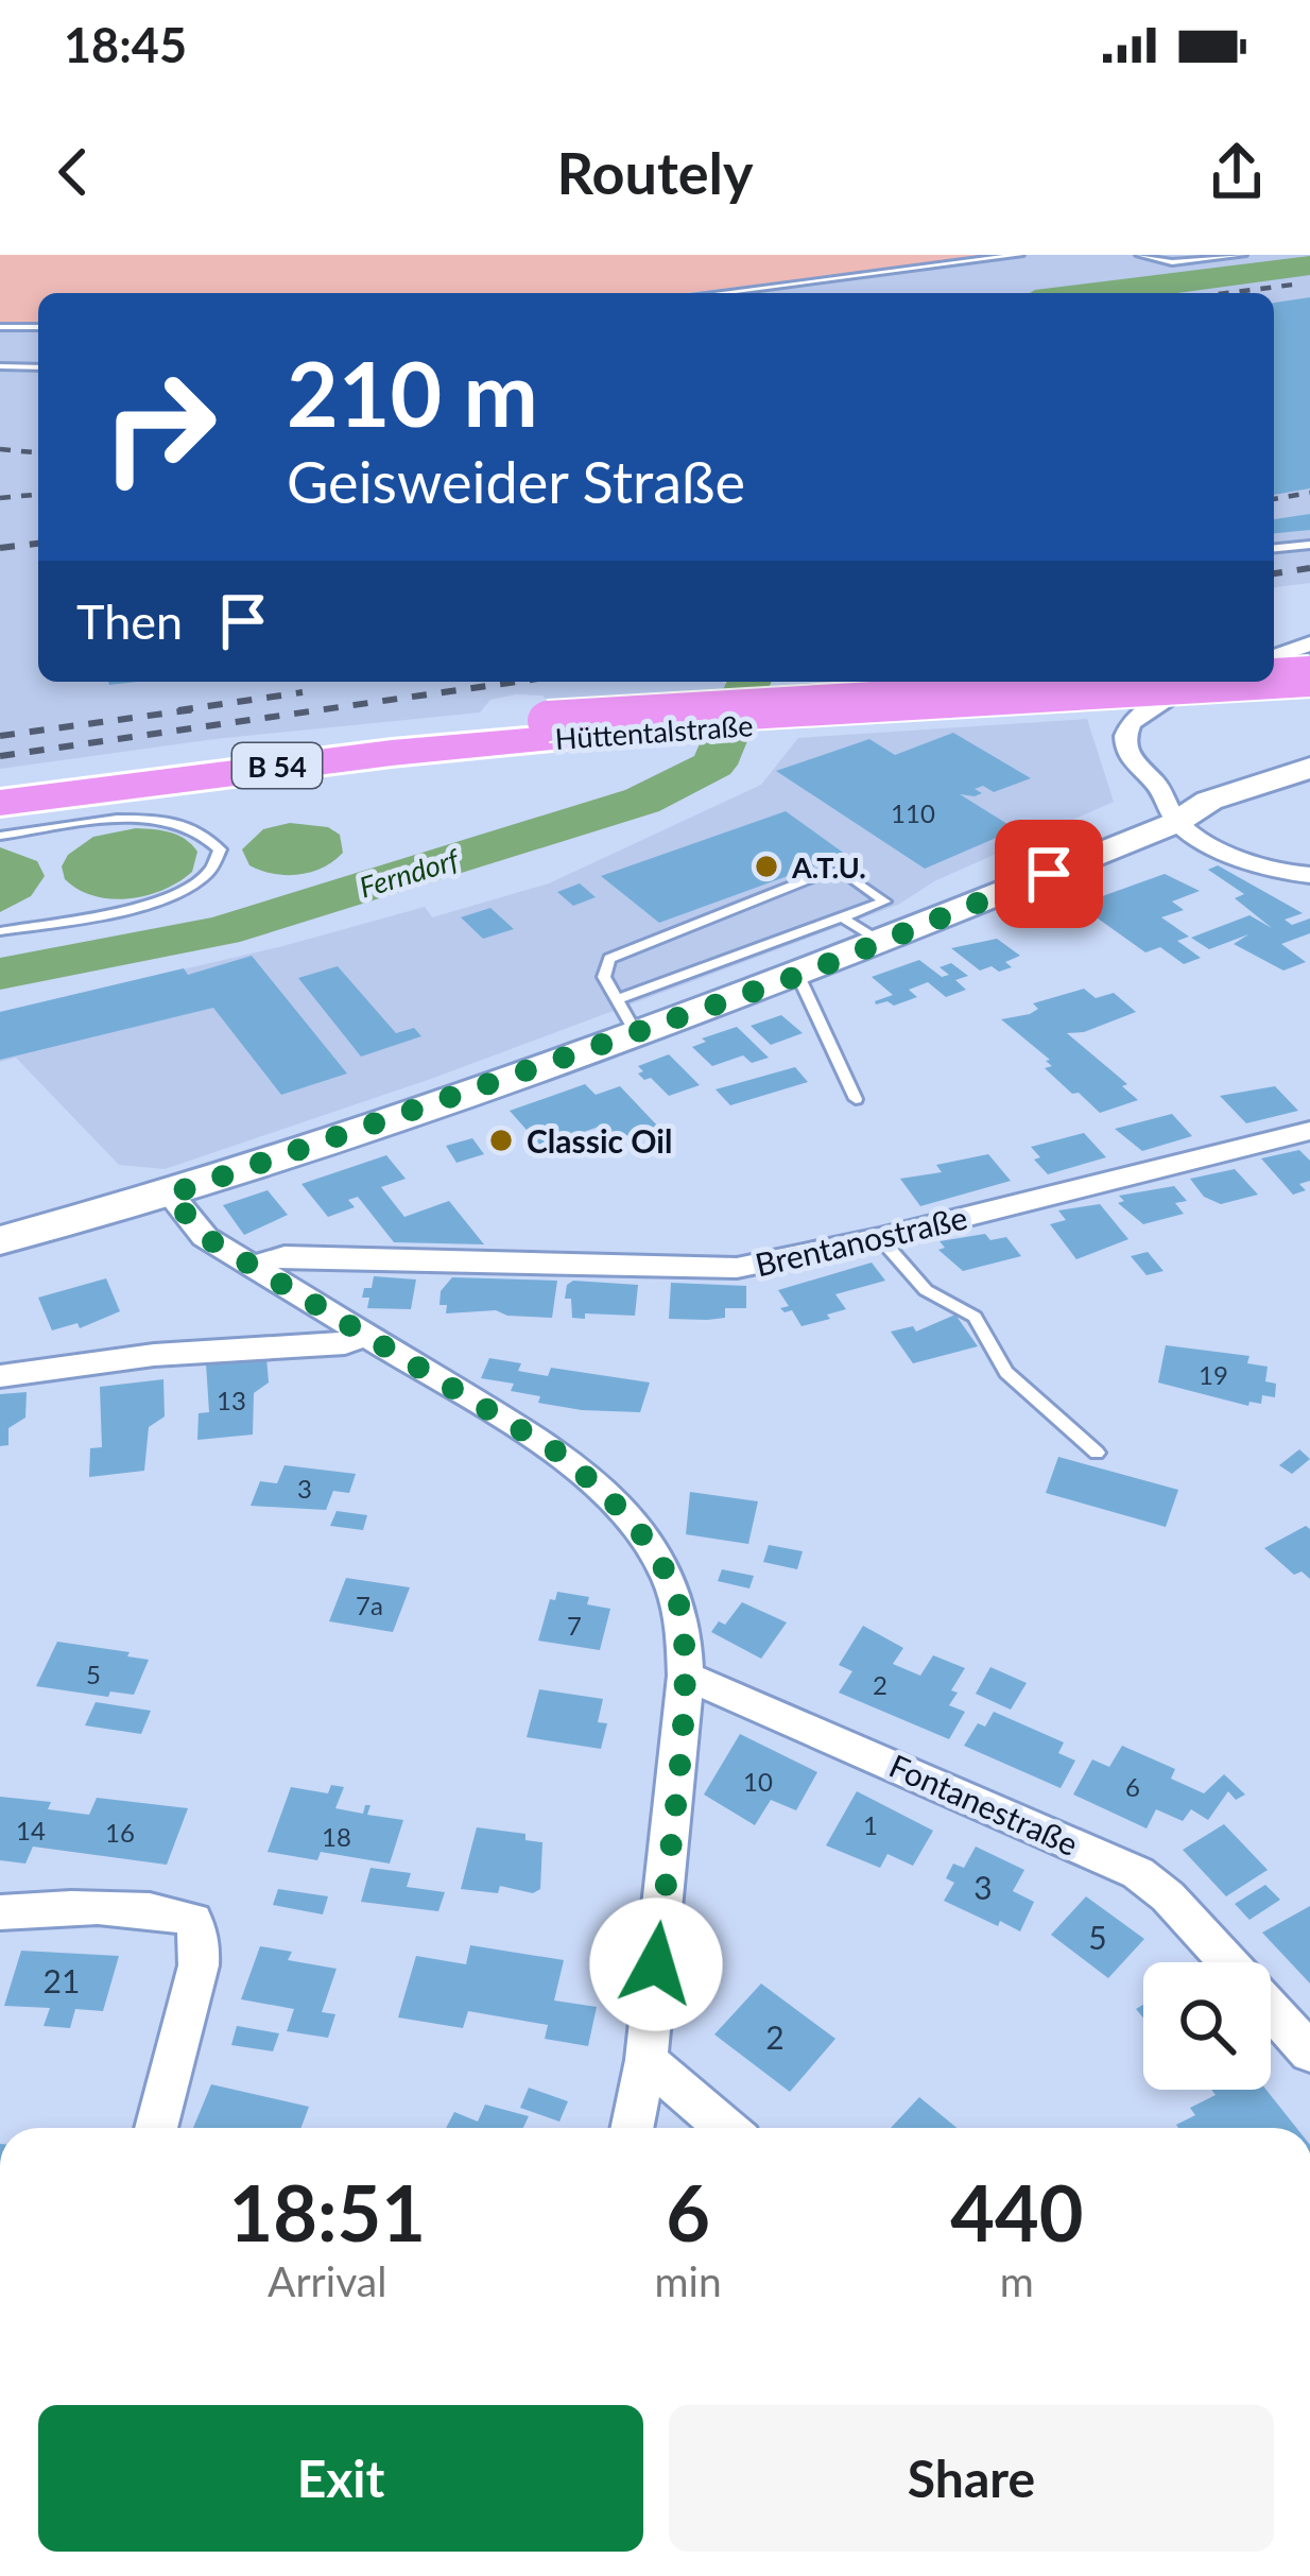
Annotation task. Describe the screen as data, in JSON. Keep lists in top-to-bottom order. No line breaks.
{"streets":{"highway":["Hüttentalstraße","B 54"],"street":["Brentanostraße","Fontanestraße"]},"water":["Ferndorf"],"places":["A.T.U.","Classic Oil"],"house_numbers":["110","19","13","3","7a","7","5","2","10","6","1","14","16","18","3","5","21","2"],"page":{"status":"18:45","header":"Routely","turn":["210 m","Geisweider Straße"],"then":"Then","eta":["18:51","Arrival","6","min","440","m"],"buttons":["Exit","Share"]}}
